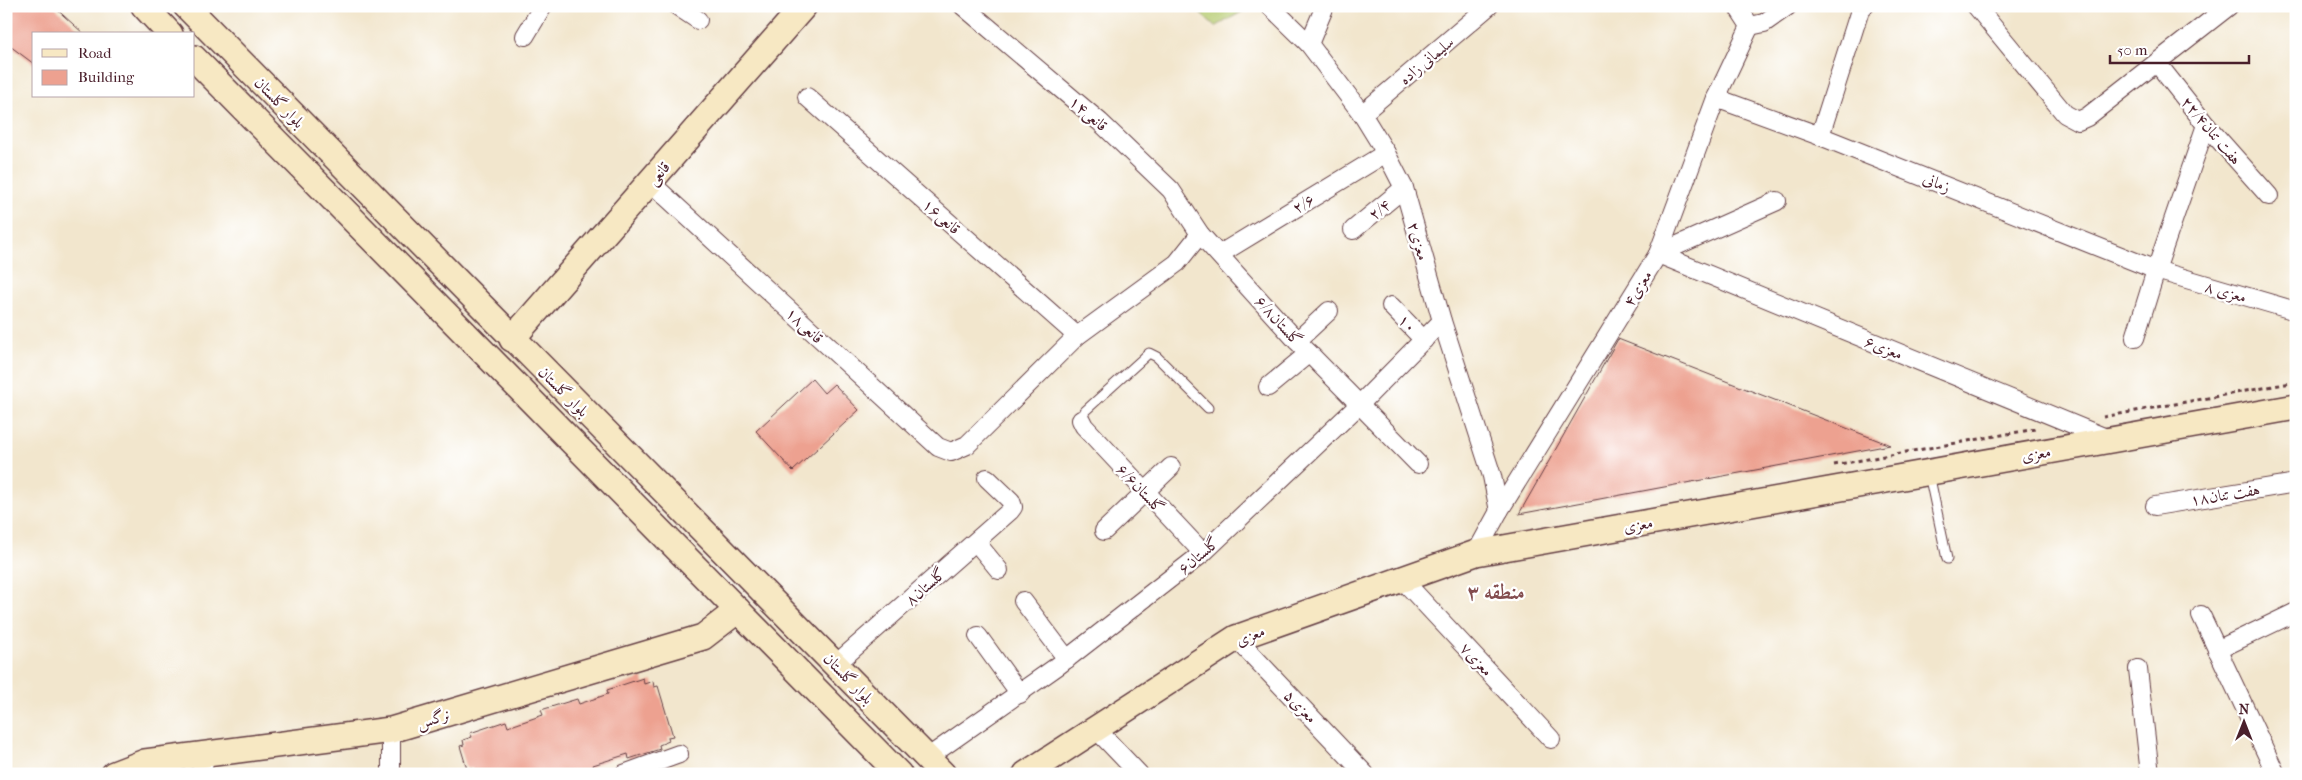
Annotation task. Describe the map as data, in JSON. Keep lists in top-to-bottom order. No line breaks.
{"streets":{"street":["سلیمانی زاده","بلوار گلستان","۱۴قانعی","۲۲/۴هفت تنان","قانعی","زمانی","۲/۶","۲/۴","۱۶قانعی","۲معزی","۴معزی","معزی ۸","۶/۸گلستان","۱۰","۱۸قانعی","۶معزی","معزی","۶/۶گلستان","هفت تنان۱۸","گلستان۶","گلستان۸","۷معزی","۵معزی","نرگس"]},"crossings":[["سلیمانی زاده","۲معزی"],["بلوار گلستان","قانعی"],["بلوار گلستان","گلستان۶"],["بلوار گلستان","گلستان۸"],["بلوار گلستان","نرگس"],["۱۴قانعی","۶/۸گلستان"],["قانعی","۱۸قانعی"],["زمانی","۴معزی"],["زمانی","معزی ۸"],["۲/۶","۲معزی"],["۲/۶","۶/۸گلستان"],["۲/۴","۲معزی"],["۱۶قانعی","۱۸قانعی"],["۲معزی","۴معزی"],["۲معزی","گلستان۶"],["۴معزی","۶معزی"],["۴معزی","معزی"],["۶/۸گلستان","گلستان۶"],["۱۰","گلستان۶"],["۶معزی","معزی"],["معزی","۷معزی"],["معزی","۵معزی"],["۶/۶گلستان","گلستان۶"]],"districts":["منطقه ۳"],"legend":["Road","Building"],"scale_bar":"50 m","north":"top"}
